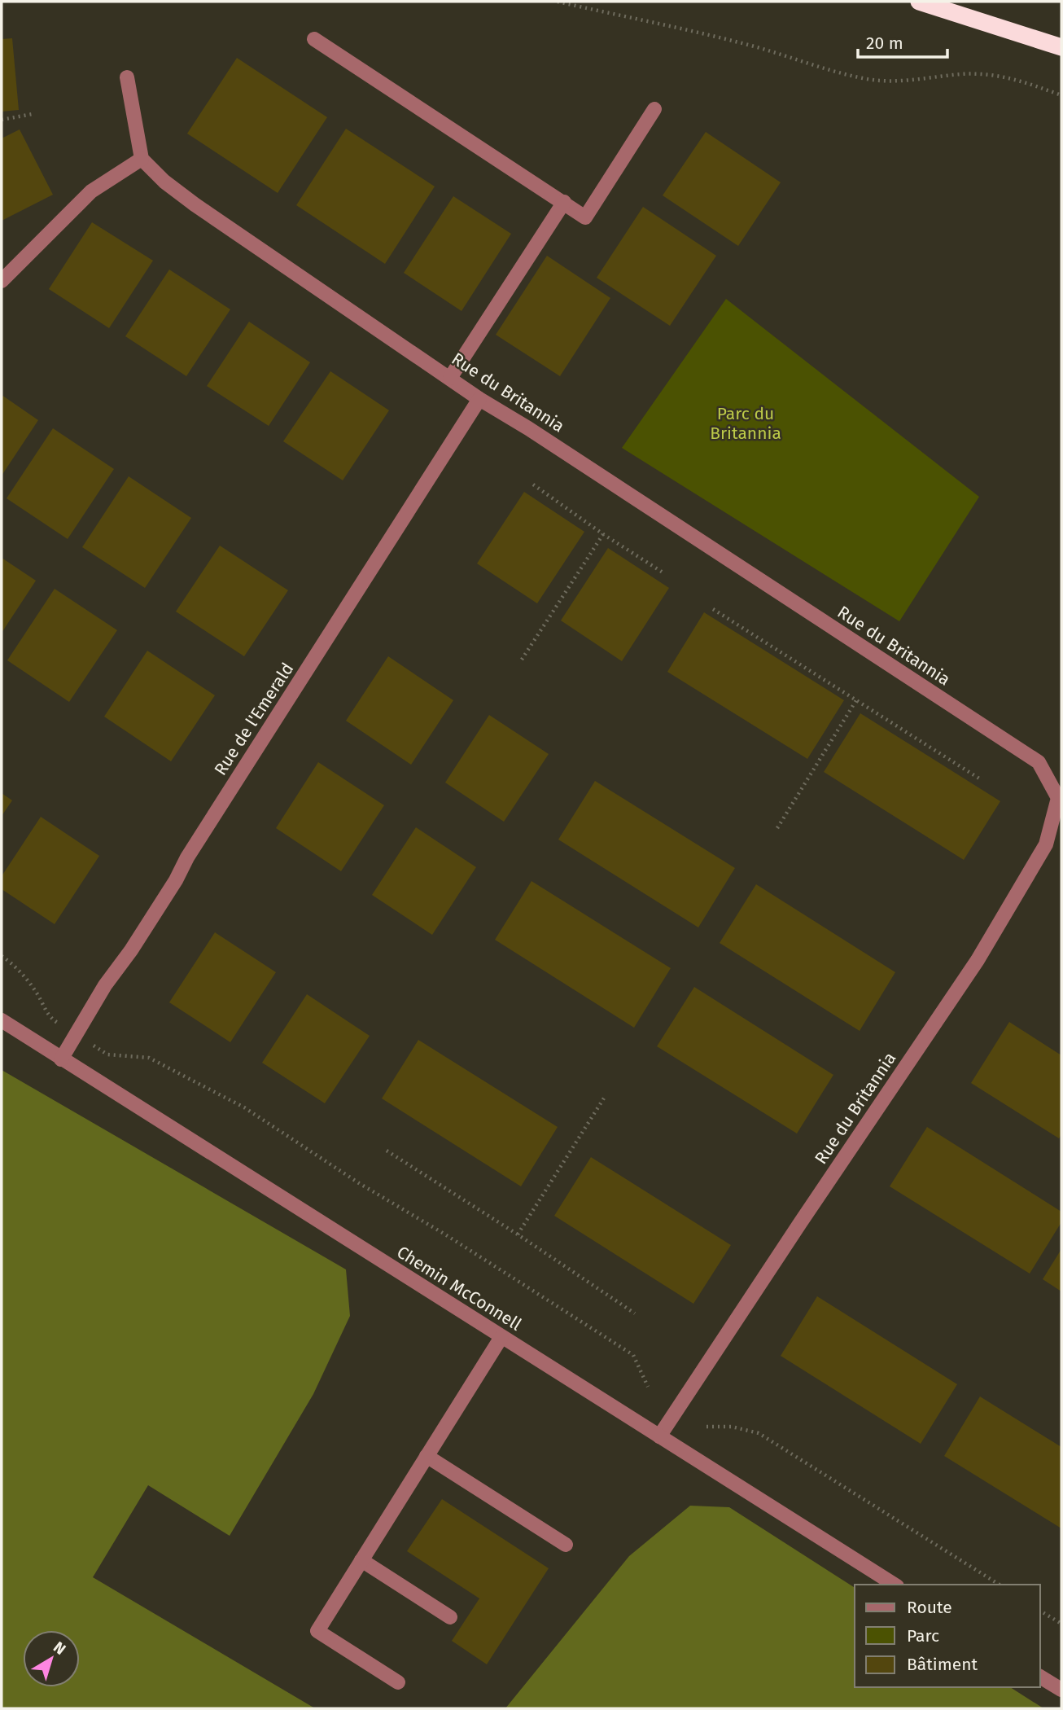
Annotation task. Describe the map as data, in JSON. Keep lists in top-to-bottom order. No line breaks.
{"streets":{"street":["Rue du Britannia","Rue de l'Emerald","Chemin McConnell"]},"crossings":[["Rue du Britannia","Rue de l'Emerald"],["Rue du Britannia","Chemin McConnell"],["Rue de l'Emerald","Chemin McConnell"]],"parks":["Parc du Britannia"],"legend":["Route","Parc","Bâtiment"],"scale_bar":"20 m","north":"top right"}
